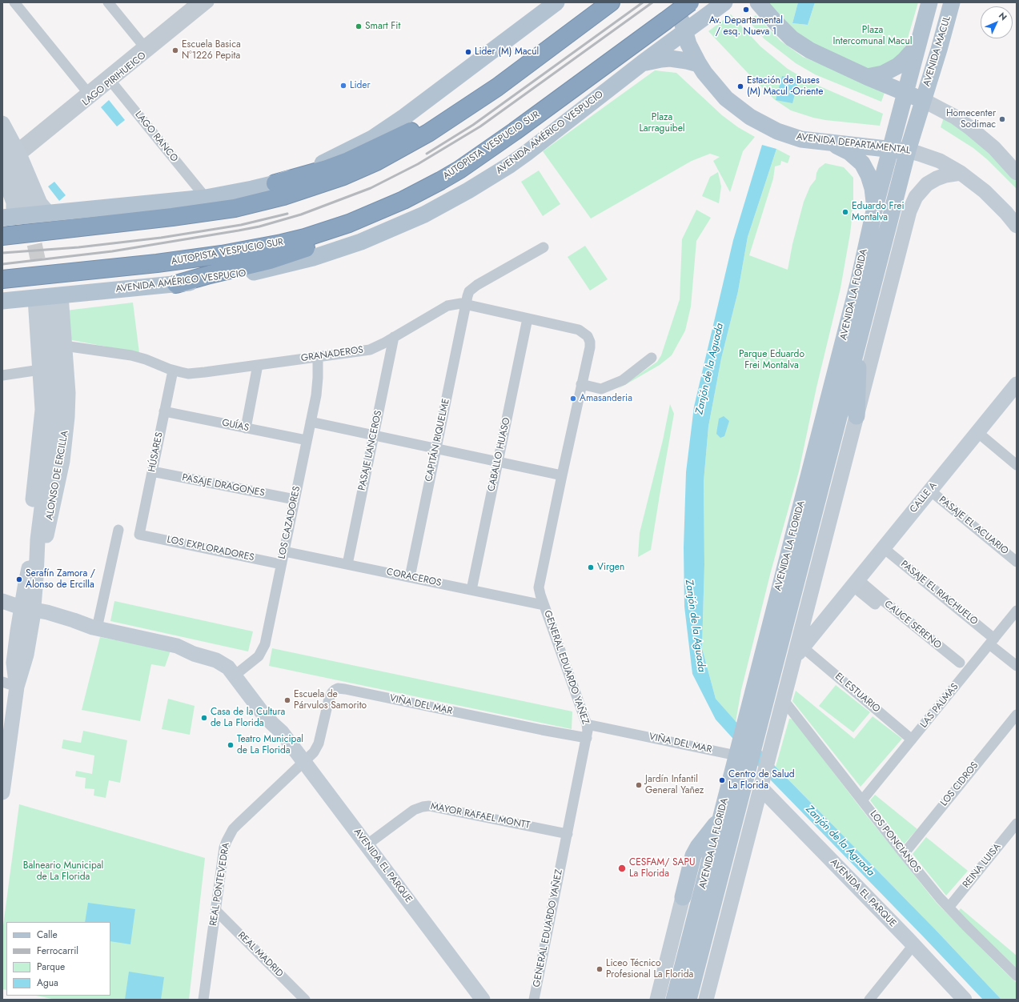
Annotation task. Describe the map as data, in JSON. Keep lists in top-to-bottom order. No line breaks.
{"streets":{"highway":["AUTOPISTA VESPUCIO SUR"],"main road":["AVENIDA MACUL","AVENIDA AMÉRICO VESPUCIO","AVENIDA DEPARTAMENTAL","AVENIDA LA FLORIDA"],"street":["LAGO PIRIHUEICO","LAGO RANCO","GRANADEROS","GUÍAS","CAPITÁN RIQUELME","PASAJE LANCEROS","HÚSARES","CABALLO HUASO","ALONSO DE ERCILLA","PASAJE DRAGONES","CALLE A","LOS CAZADORES","PASAJE EL ACUARIO","LOS EXPLORADORES","CORACEROS","PASAJE EL RIACHUELO","CAUCE SERENO","GENERAL EDUARDO YAÑEZ","EL ESTUARIO","VIÑA DEL MAR","LAS PALMAS","LOS CIDROS","MAYOR RAFAEL MONTT","LOS PONCIANOS","AVENIDA EL PARQUE","REINA LUISA","REAL PONTEVEDRA","REAL MADRID"]},"crossings":[["AVENIDA MACUL","AVENIDA LA FLORIDA"],["LAGO PIRIHUEICO","LAGO RANCO"],["AVENIDA AMÉRICO VESPUCIO","AVENIDA DEPARTAMENTAL"],["AVENIDA AMÉRICO VESPUCIO","ALONSO DE ERCILLA"],["AVENIDA DEPARTAMENTAL","AVENIDA LA FLORIDA"],["AVENIDA LA FLORIDA","VIÑA DEL MAR"],["GRANADEROS","CAPITÁN RIQUELME"],["GRANADEROS","PASAJE LANCEROS"],["GRANADEROS","HÚSARES"],["GRANADEROS","CABALLO HUASO"],["GRANADEROS","ALONSO DE ERCILLA"],["GRANADEROS","LOS CAZADORES"],["GRANADEROS","GENERAL EDUARDO YAÑEZ"],["GUÍAS","HÚSARES"],["GUÍAS","LOS CAZADORES"],["CAPITÁN RIQUELME","CORACEROS"],["PASAJE LANCEROS","CORACEROS"],["HÚSARES","PASAJE DRAGONES"],["HÚSARES","LOS EXPLORADORES"],["CABALLO HUASO","CORACEROS"],["ALONSO DE ERCILLA","AVENIDA EL PARQUE"],["PASAJE DRAGONES","LOS CAZADORES"],["CALLE A","PASAJE EL ACUARIO"],["CALLE A","PASAJE EL RIACHUELO"],["CALLE A","CAUCE SERENO"],["CALLE A","EL ESTUARIO"],["LOS CAZADORES","LOS EXPLORADORES"],["LOS CAZADORES","CORACEROS"],["LOS CAZADORES","AVENIDA EL PARQUE"],["CORACEROS","GENERAL EDUARDO YAÑEZ"],["PASAJE EL RIACHUELO","LAS PALMAS"],["GENERAL EDUARDO YAÑEZ","VIÑA DEL MAR"],["GENERAL EDUARDO YAÑEZ","MAYOR RAFAEL MONTT"],["EL ESTUARIO","LAS PALMAS"],["VIÑA DEL MAR","AVENIDA EL PARQUE"],["VIÑA DEL MAR","REAL PONTEVEDRA"],["LAS PALMAS","LOS PONCIANOS"],["LOS CIDROS","LOS PONCIANOS"],["MAYOR RAFAEL MONTT","AVENIDA EL PARQUE"],["LOS PONCIANOS","REINA LUISA"],["AVENIDA EL PARQUE","REAL PONTEVEDRA"],["REAL PONTEVEDRA","REAL MADRID"]],"water":["Zanjón de la Aguada"],"parks":["Plaza Intercomunal Macul","Plaza Larraguibel","Parque Eduardo Frei Montalva","Balneario Municipal de La Florida"],"places":["Av. Departamental / esq. Nueva 1","Smart Fit","Escuela Basica N°1226 Pepita","Lider (M) Macul","Lider","Estación de Buses (M) Macul -Oriente","Homecenter Sodimac","Eduardo Frei Montalva","Amasanderia","Virgen","Serafín Zamora / Alonso de Ercilla","Escuela de Párvulos Samorito","Casa de la Cultura de La Florida","Teatro Municipal de La Florida","Centro de Salud La Florida","Jardín Infantil General Yañez","CESFAM/ SAPU La Florida","Liceo Técnico Profesional La Florida"],"legend":["Calle","Ferrocarril","Parque","Agua"],"north":"top right"}
